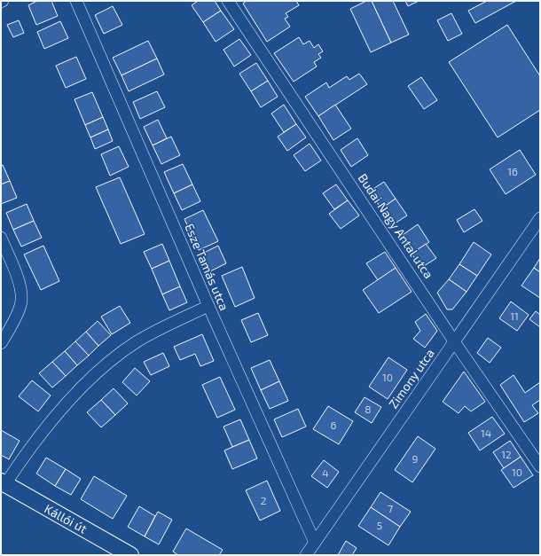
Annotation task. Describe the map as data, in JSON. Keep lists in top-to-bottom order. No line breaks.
{"streets":{"main road":["Kállói út"],"street":["Budai Nagy Antal utca","Esze Tamás utca","Zimony utca"]},"crossings":[["Budai Nagy Antal utca","Zimony utca"],["Esze Tamás utca","Zimony utca"]],"house_numbers":["16","11","10","8","6","14","12","9","10","4","2","7","5"]}
